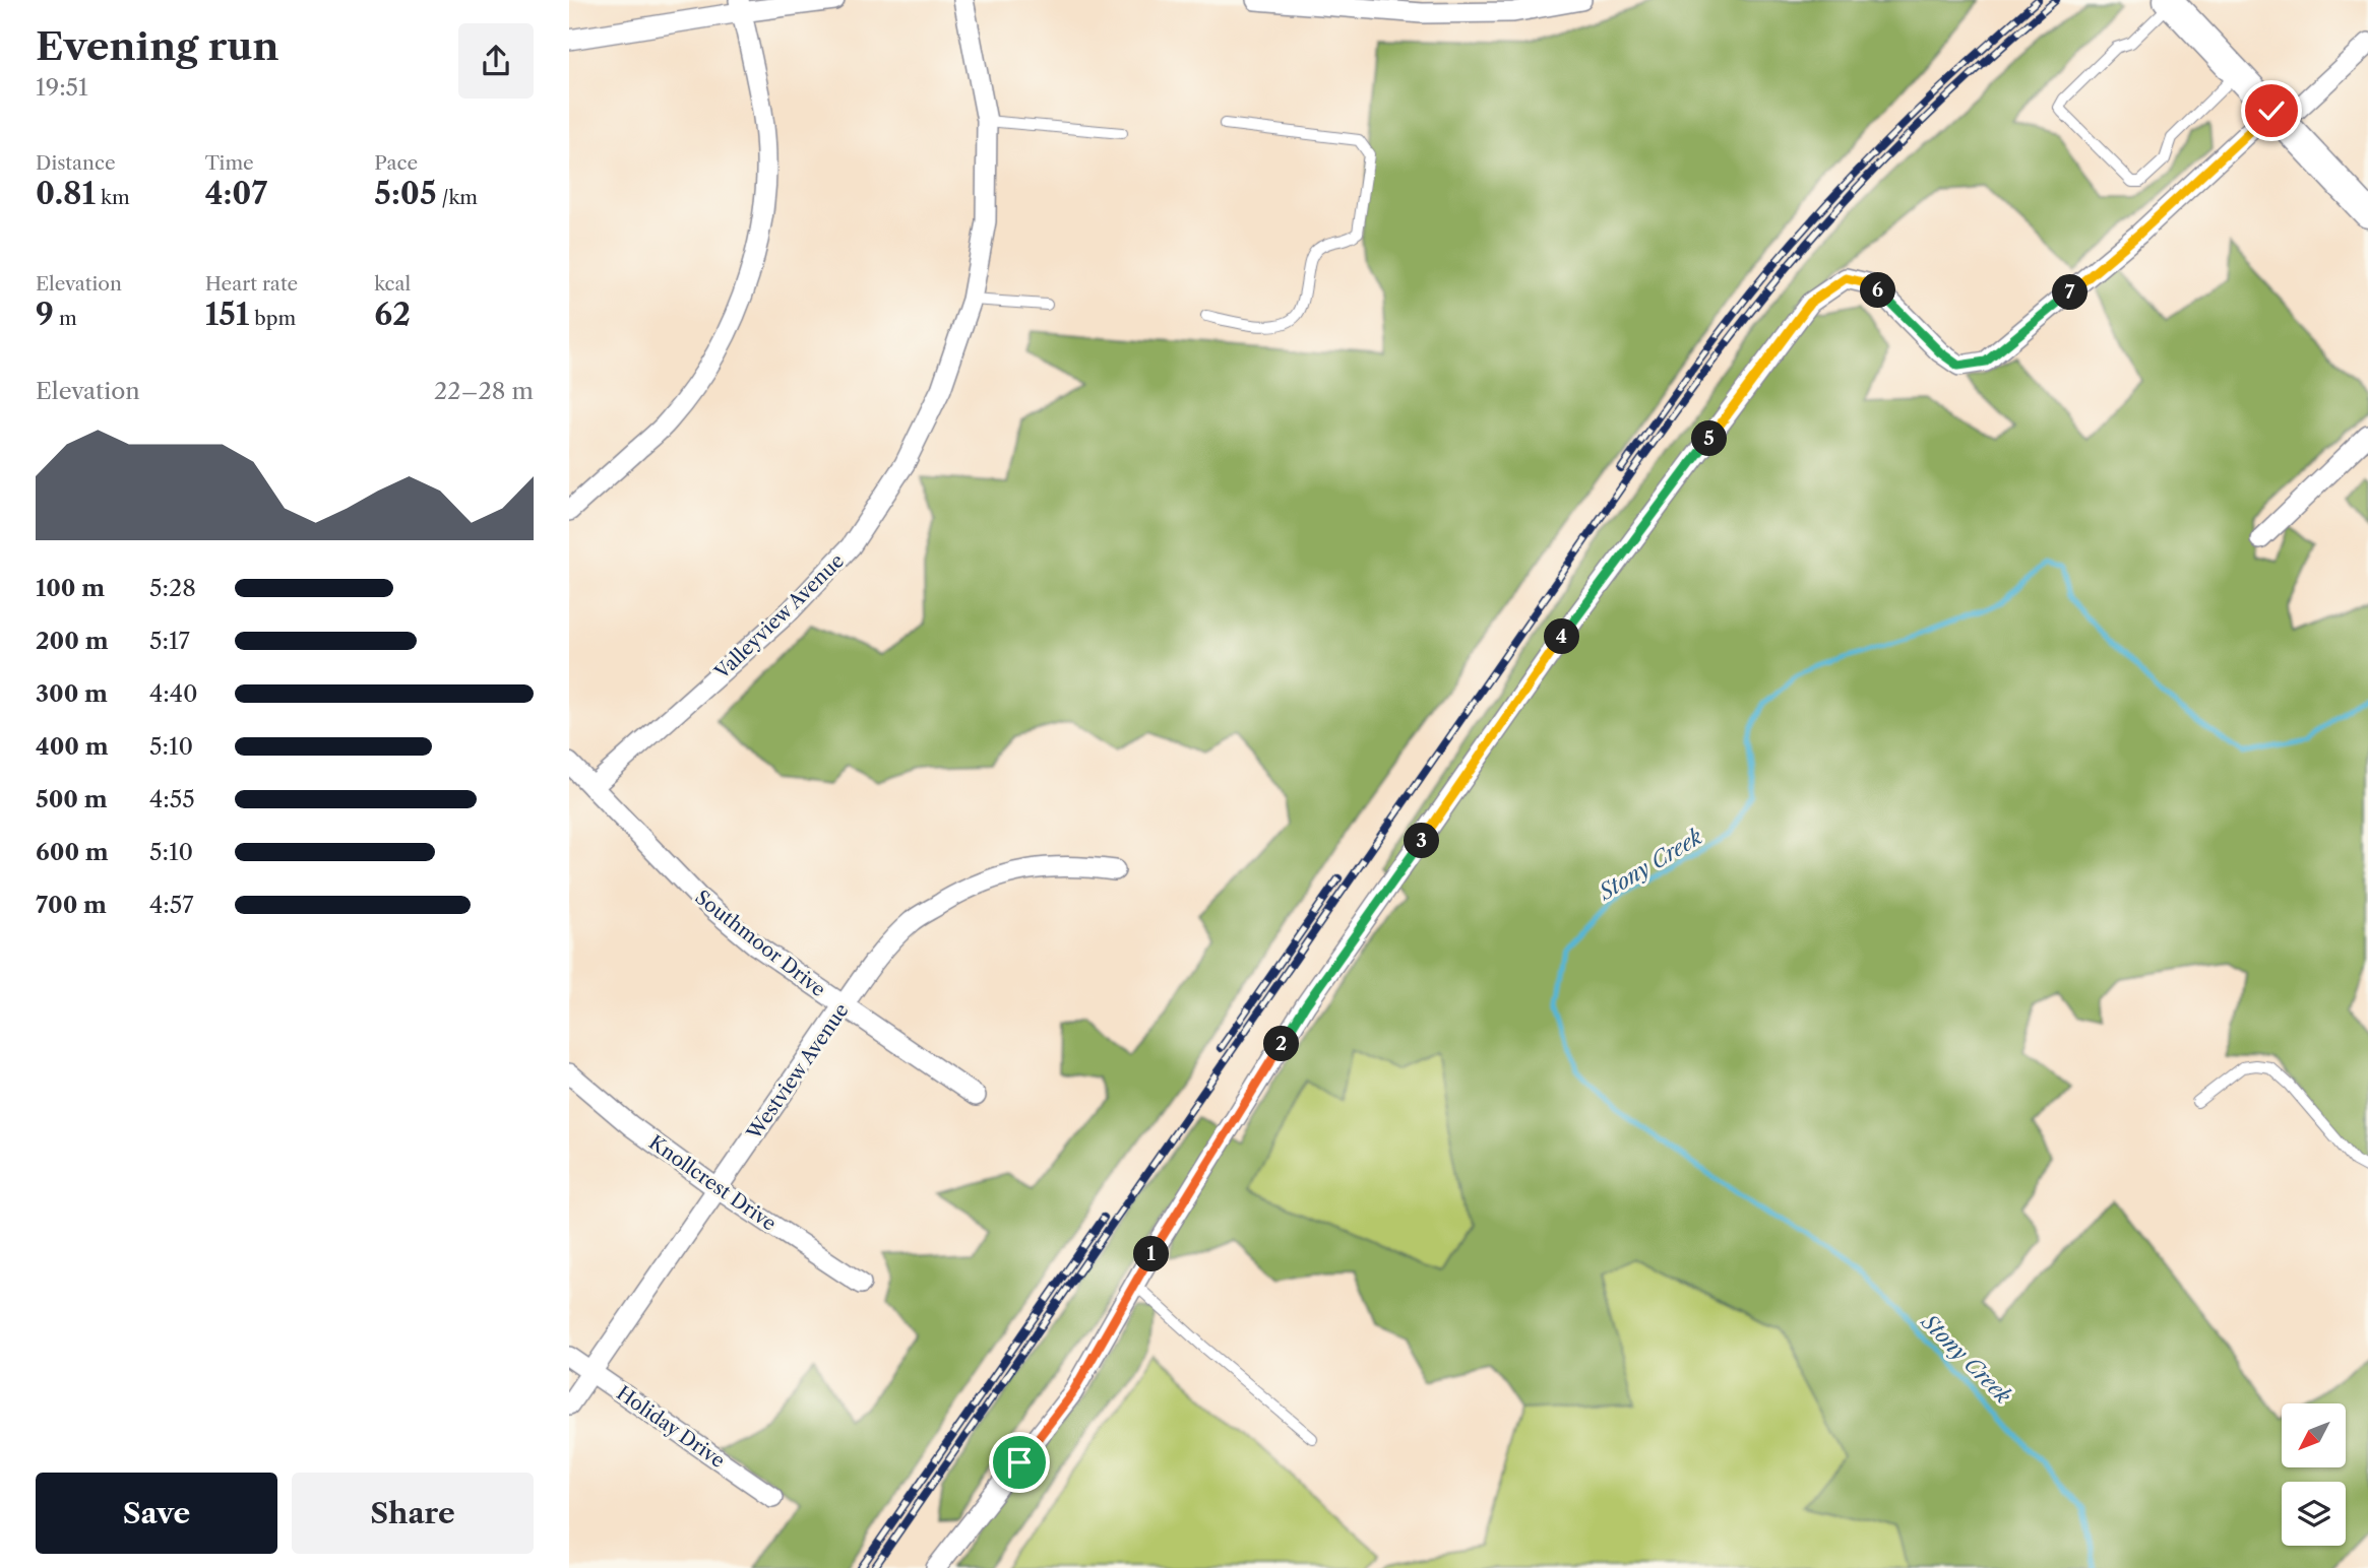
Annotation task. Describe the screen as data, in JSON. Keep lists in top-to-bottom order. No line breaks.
{"streets":{"street":["Valleyview Avenue","Southmoor Drive","Westview Avenue","Knollcrest Drive","Holiday Drive"]},"crossings":[["Valleyview Avenue","Southmoor Drive"],["Southmoor Drive","Westview Avenue"],["Westview Avenue","Knollcrest Drive"],["Westview Avenue","Holiday Drive"]],"water":["Stony Creek"],"north":"bottom left","page":{"heading":["Evening run","19:51"],"stats":[["Distance","0.81 km"],["Time","4:07"],["Pace","5:05 /km"],["Elevation","9 m"],["Heart rate","151 bpm"],["kcal","62"]],"pins":["6","7","5","4","3","2","1"],"chart":["Elevation","22–28 m"],"list":[{"name":"100 m","note":"5:28"},{"name":"200 m","note":"5:17"},{"name":"300 m","note":"4:40"},{"name":"400 m","note":"5:10"},{"name":"500 m","note":"4:55"},{"name":"600 m","note":"5:10"},{"name":"700 m","note":"4:57"}],"buttons":["Save","Share"]}}
